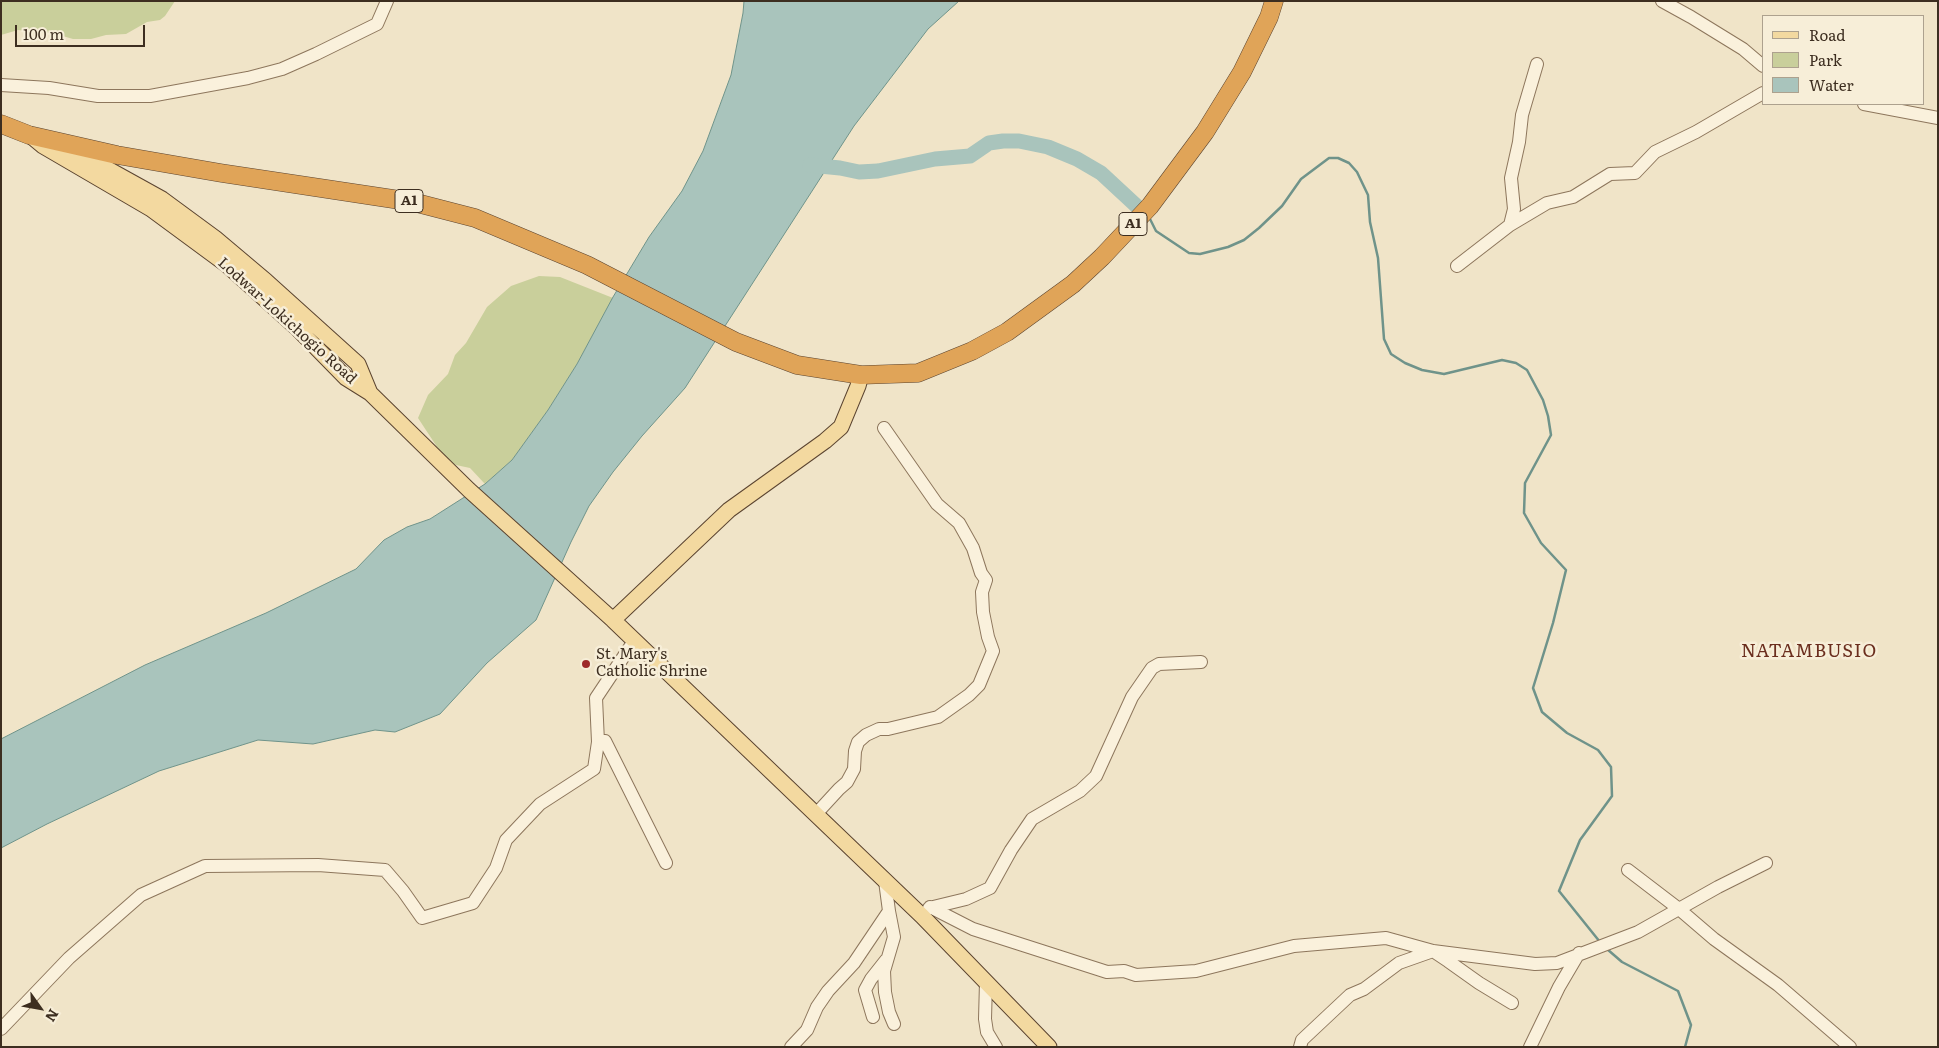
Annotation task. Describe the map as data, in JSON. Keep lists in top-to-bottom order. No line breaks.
{"streets":{"highway":["A1","Lodwar-Lokichogio Road"]},"crossings":[["A1","Lodwar-Lokichogio Road"]],"districts":["NATAMBUSIO"],"places":["St. Mary's Catholic Shrine"],"legend":["Road","Park","Water"],"scale_bar":"100 m","north":"bottom right"}
